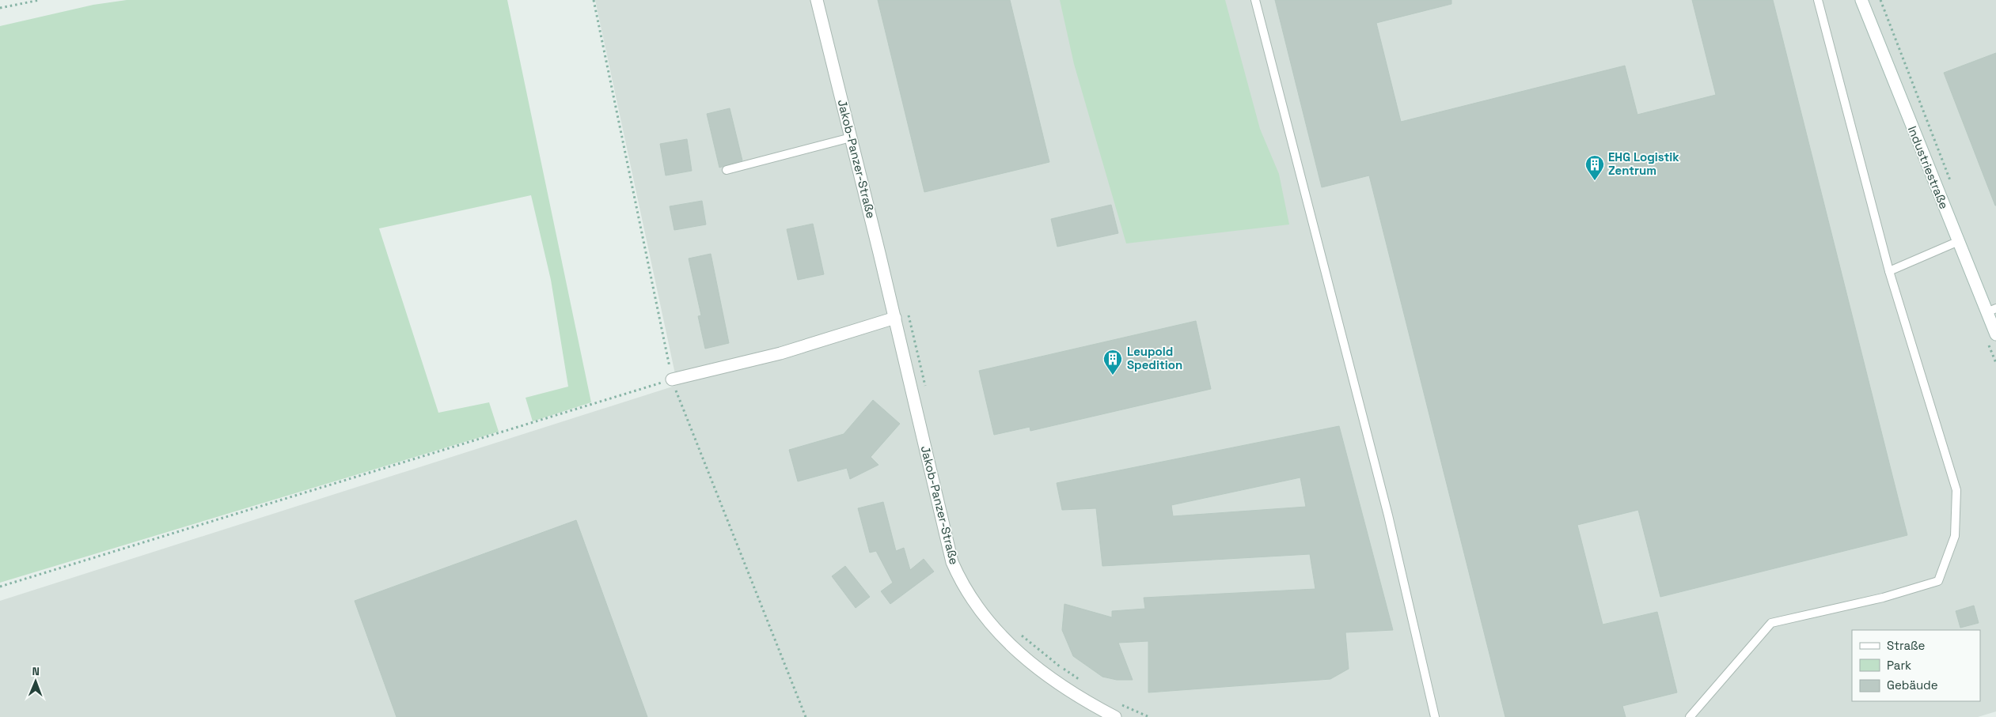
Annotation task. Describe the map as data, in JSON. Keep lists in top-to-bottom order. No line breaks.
{"streets":{"street":["Jakob-Panzer-Straße","Industriestraße"]},"places":{"building":["EHG Logistik Zentrum","Leupold Spedition"]},"legend":["Straße","Park","Gebäude"],"north":"top"}
